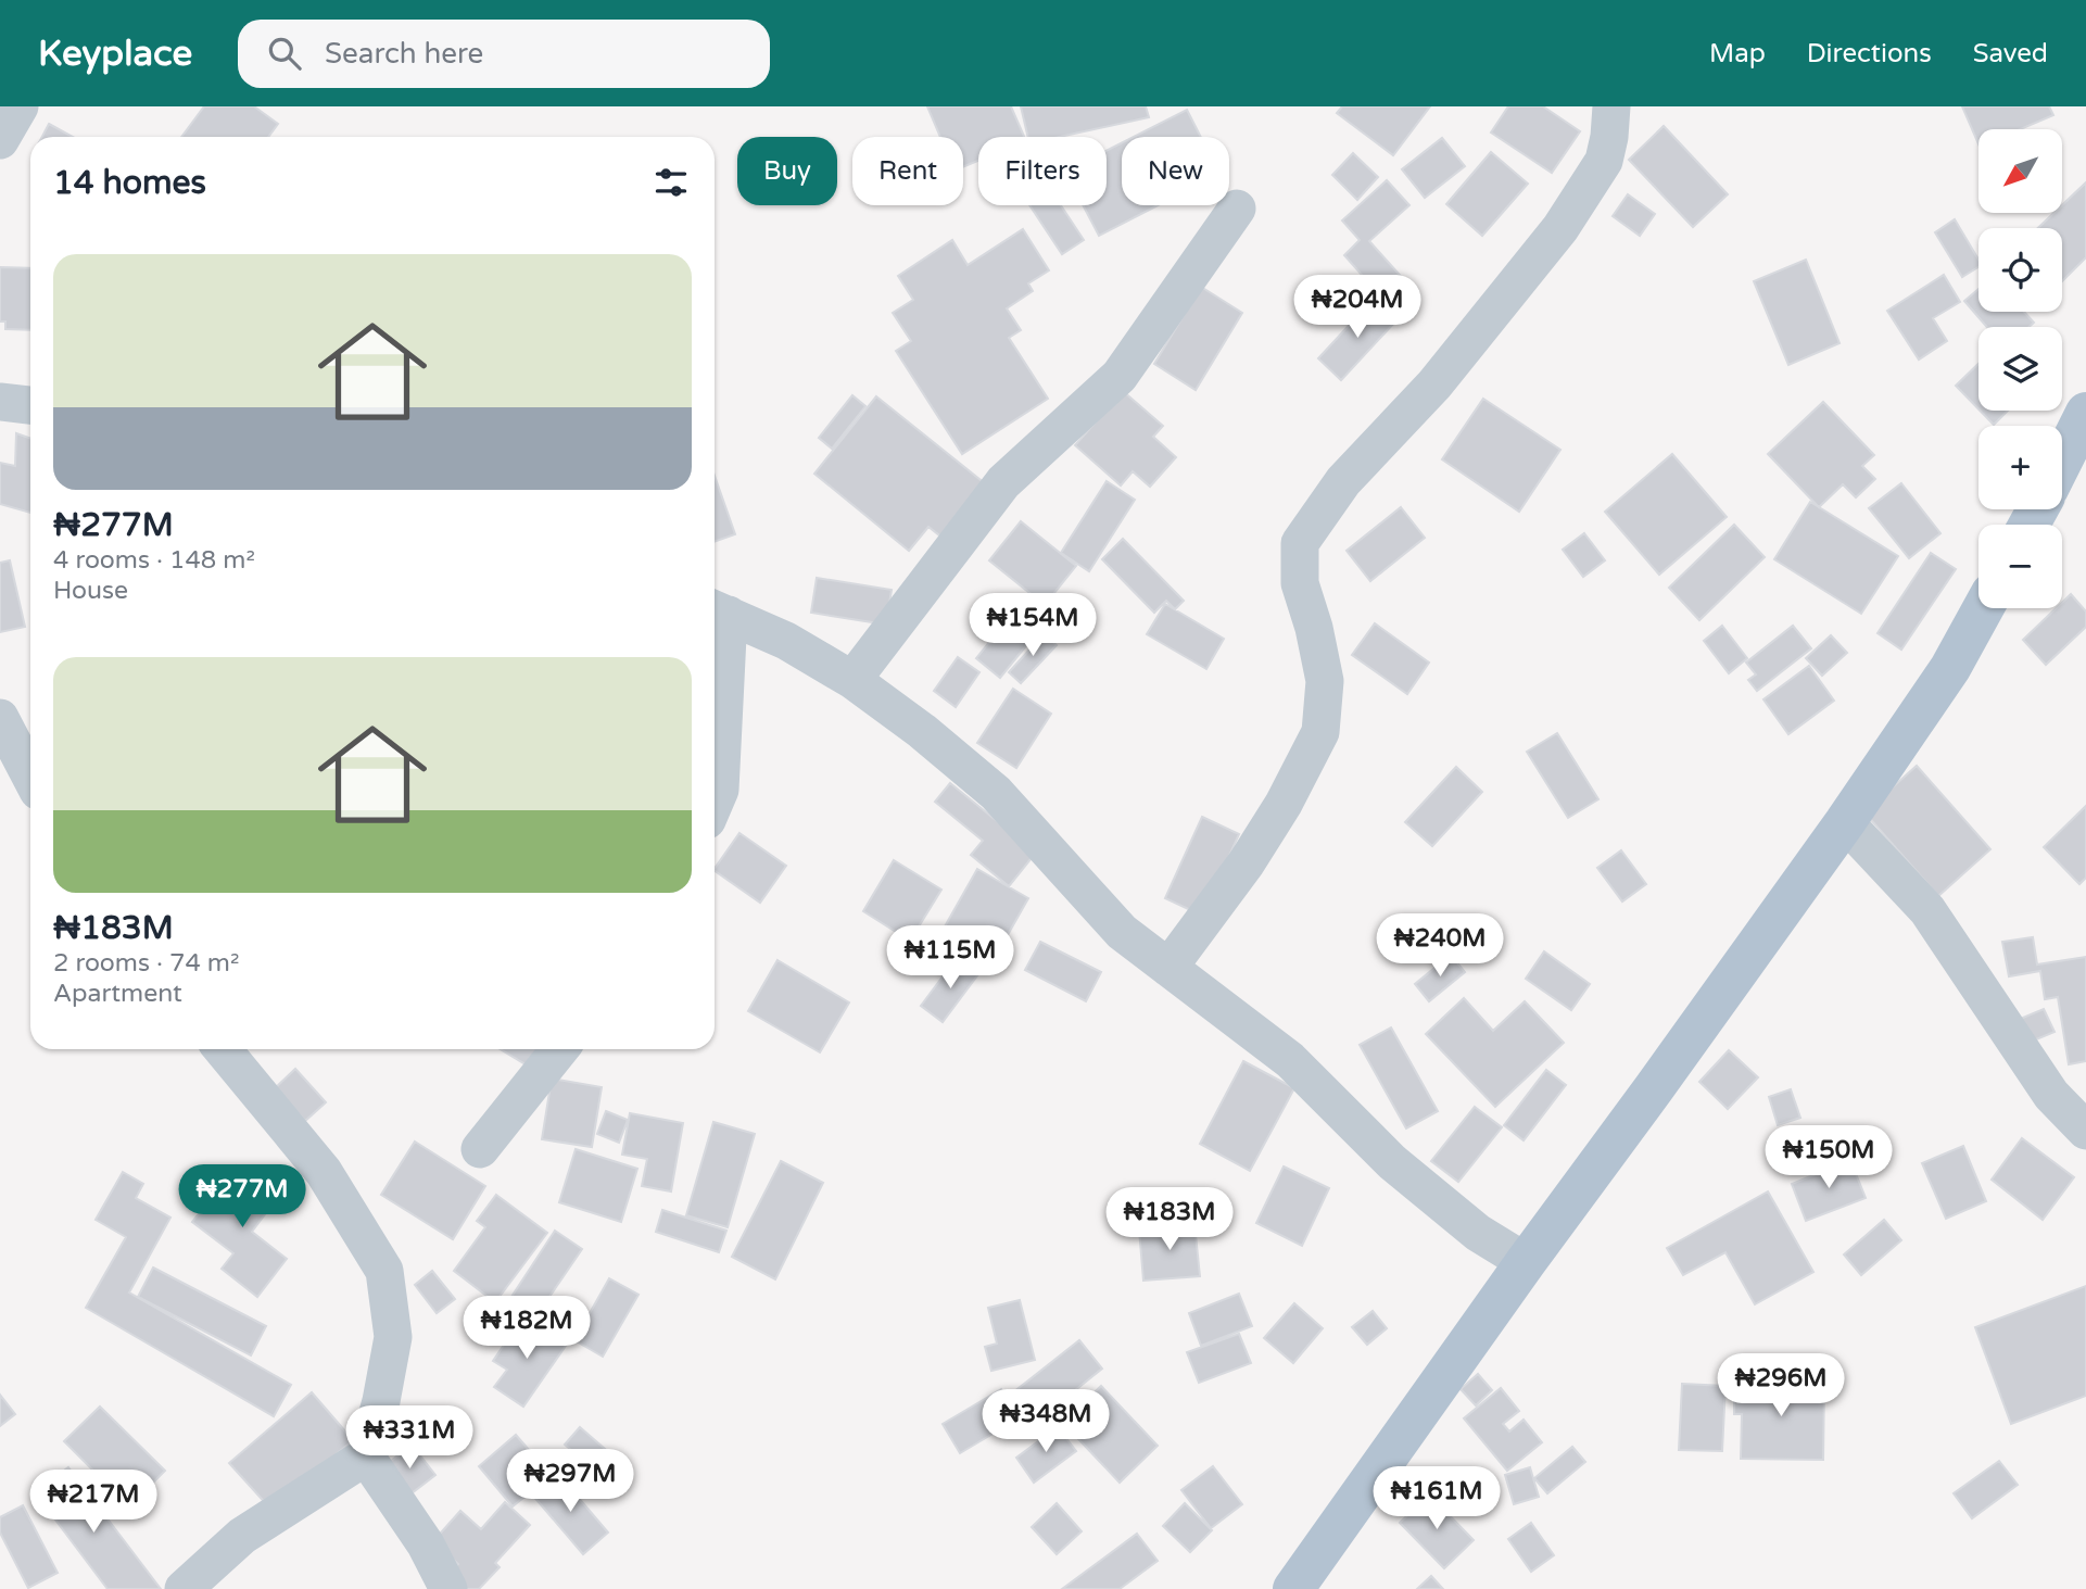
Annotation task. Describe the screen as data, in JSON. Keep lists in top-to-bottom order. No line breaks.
{"north":"bottom left","page":{"header":"Keyplace","search":"Search here","nav":["Map","Directions","Saved"],"map_buttons":["+","−"],"chip":["Buy","Rent","Filters","New"],"heading":"14 homes","list":[{"name":"₦277M","note":"4 rooms · 148 m² · House"},{"name":"₦183M","note":"2 rooms · 74 m² · Apartment"}],"price":["₦204M","₦154M","₦240M","₦115M","₦150M","₦277M","₦183M","₦182M","₦296M","₦348M","₦331M","₦297M","₦161M","₦217M"]}}
